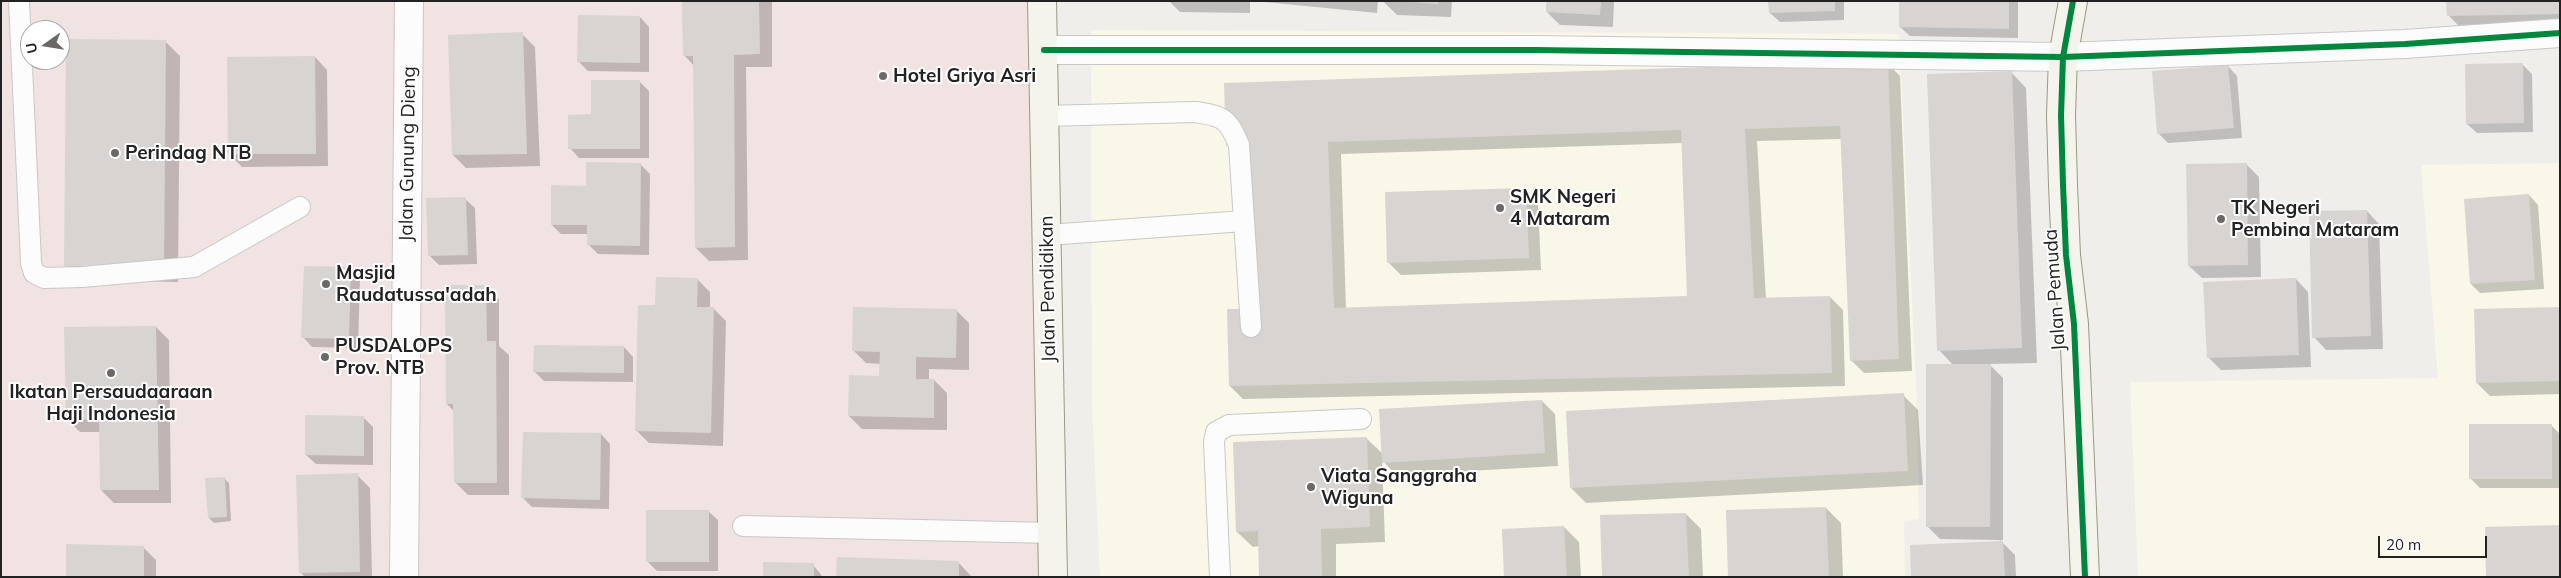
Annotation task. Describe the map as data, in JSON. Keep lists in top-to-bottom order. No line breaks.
{"streets":{"main road":["Jalan Pendidikan","Jalan Pemuda"],"street":["Jalan Gunung Dieng"]},"places":["Hotel Griya Asri","Perindag NTB","SMK Negeri 4 Mataram","TK Negeri Pembina Mataram","Masjid Raudatussa'adah","PUSDALOPS Prov. NTB","Ikatan Persaudaaraan Haji Indonesia","Viata Sanggraha Wiguna"],"scale_bar":"20 m","north":"left"}
